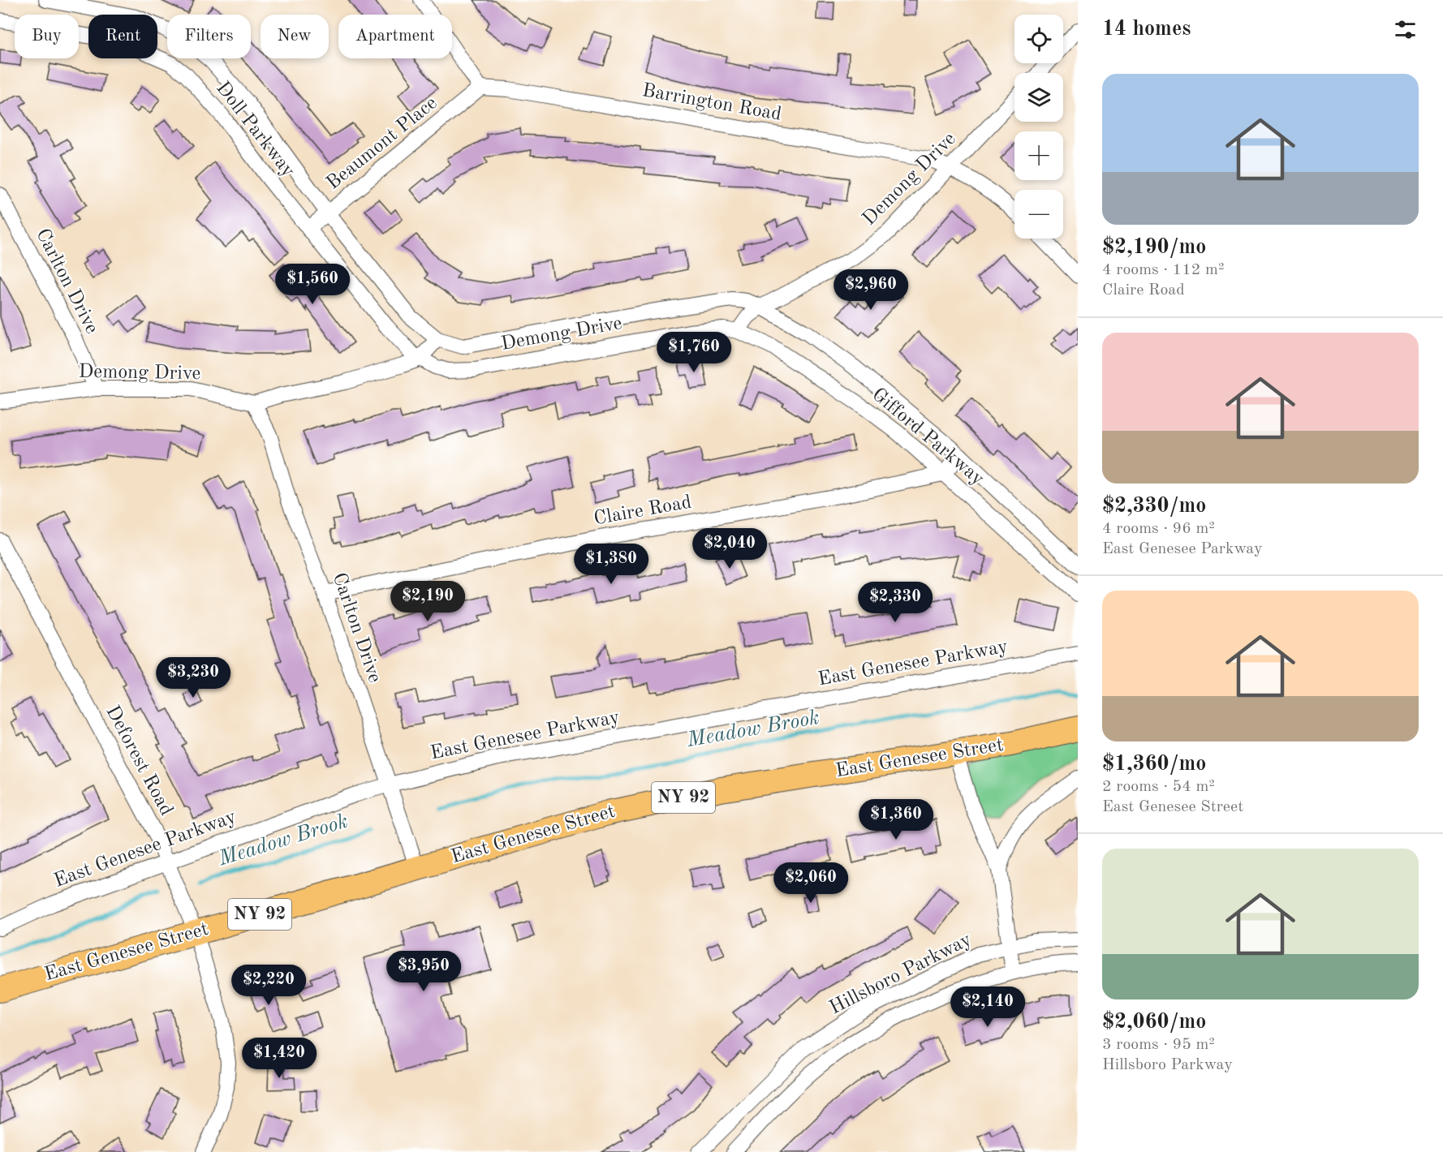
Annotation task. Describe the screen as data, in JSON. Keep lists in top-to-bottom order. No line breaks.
{"streets":{"main road":["East Genesee Street","NY 92"],"street":["Barrington Road","Doll Parkway","Beaumont Place","Demong Drive","Carlton Drive","Gifford Parkway","Claire Road","East Genesee Parkway","Deforest Road","Hillsboro Parkway"]},"crossings":[["Barrington Road","Beaumont Place"],["Barrington Road","Demong Drive"],["Doll Parkway","Beaumont Place"],["Doll Parkway","Demong Drive"],["Demong Drive","Carlton Drive"],["Demong Drive","Gifford Parkway"],["Carlton Drive","Claire Road"],["Carlton Drive","East Genesee Parkway"],["Carlton Drive","East Genesee Street"],["Gifford Parkway","Claire Road"],["East Genesee Parkway","Deforest Road"],["East Genesee Street","Deforest Road"]],"water":["Meadow Brook"],"page":{"heading":"14 homes","map_buttons":["+","−"],"chip":["Buy","Rent","Filters","New","Apartment"],"list":[{"name":"$2,190/mo","note":"4 rooms · 112 m² · Claire Road"},{"name":"$2,330/mo","note":"4 rooms · 96 m² · East Genesee Parkway"},{"name":"$1,360/mo","note":"2 rooms · 54 m² · East Genesee Street"},{"name":"$2,060/mo","note":"3 rooms · 95 m² · Hillsboro Parkway"}],"price":["$1,560","$2,960","$1,760","$2,040","$1,380","$2,190","$2,330","$3,230","$1,360","$2,060","$3,950","$2,220","$2,140","$1,420"]}}
